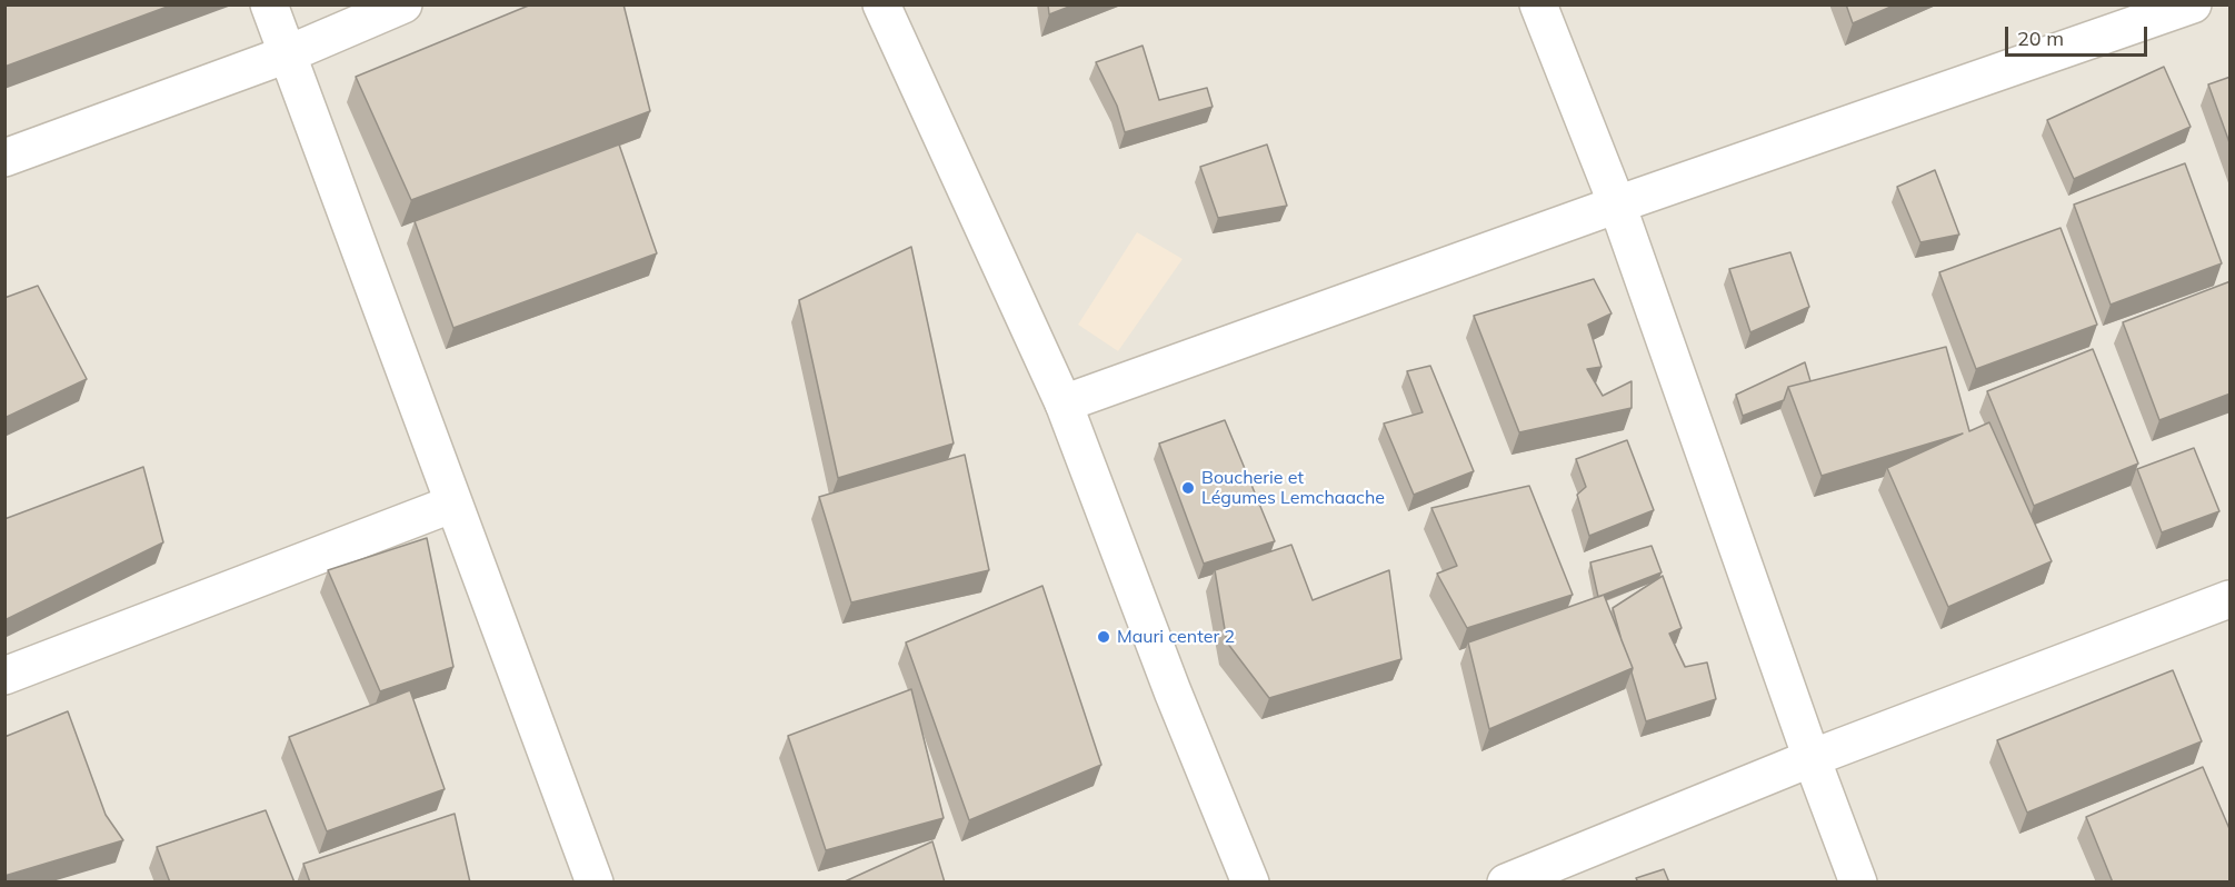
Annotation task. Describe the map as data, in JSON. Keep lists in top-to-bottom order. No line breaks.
{"places":["Boucherie et Légumes Lemchaache","Mauri center 2"],"scale_bar":"20 m"}
